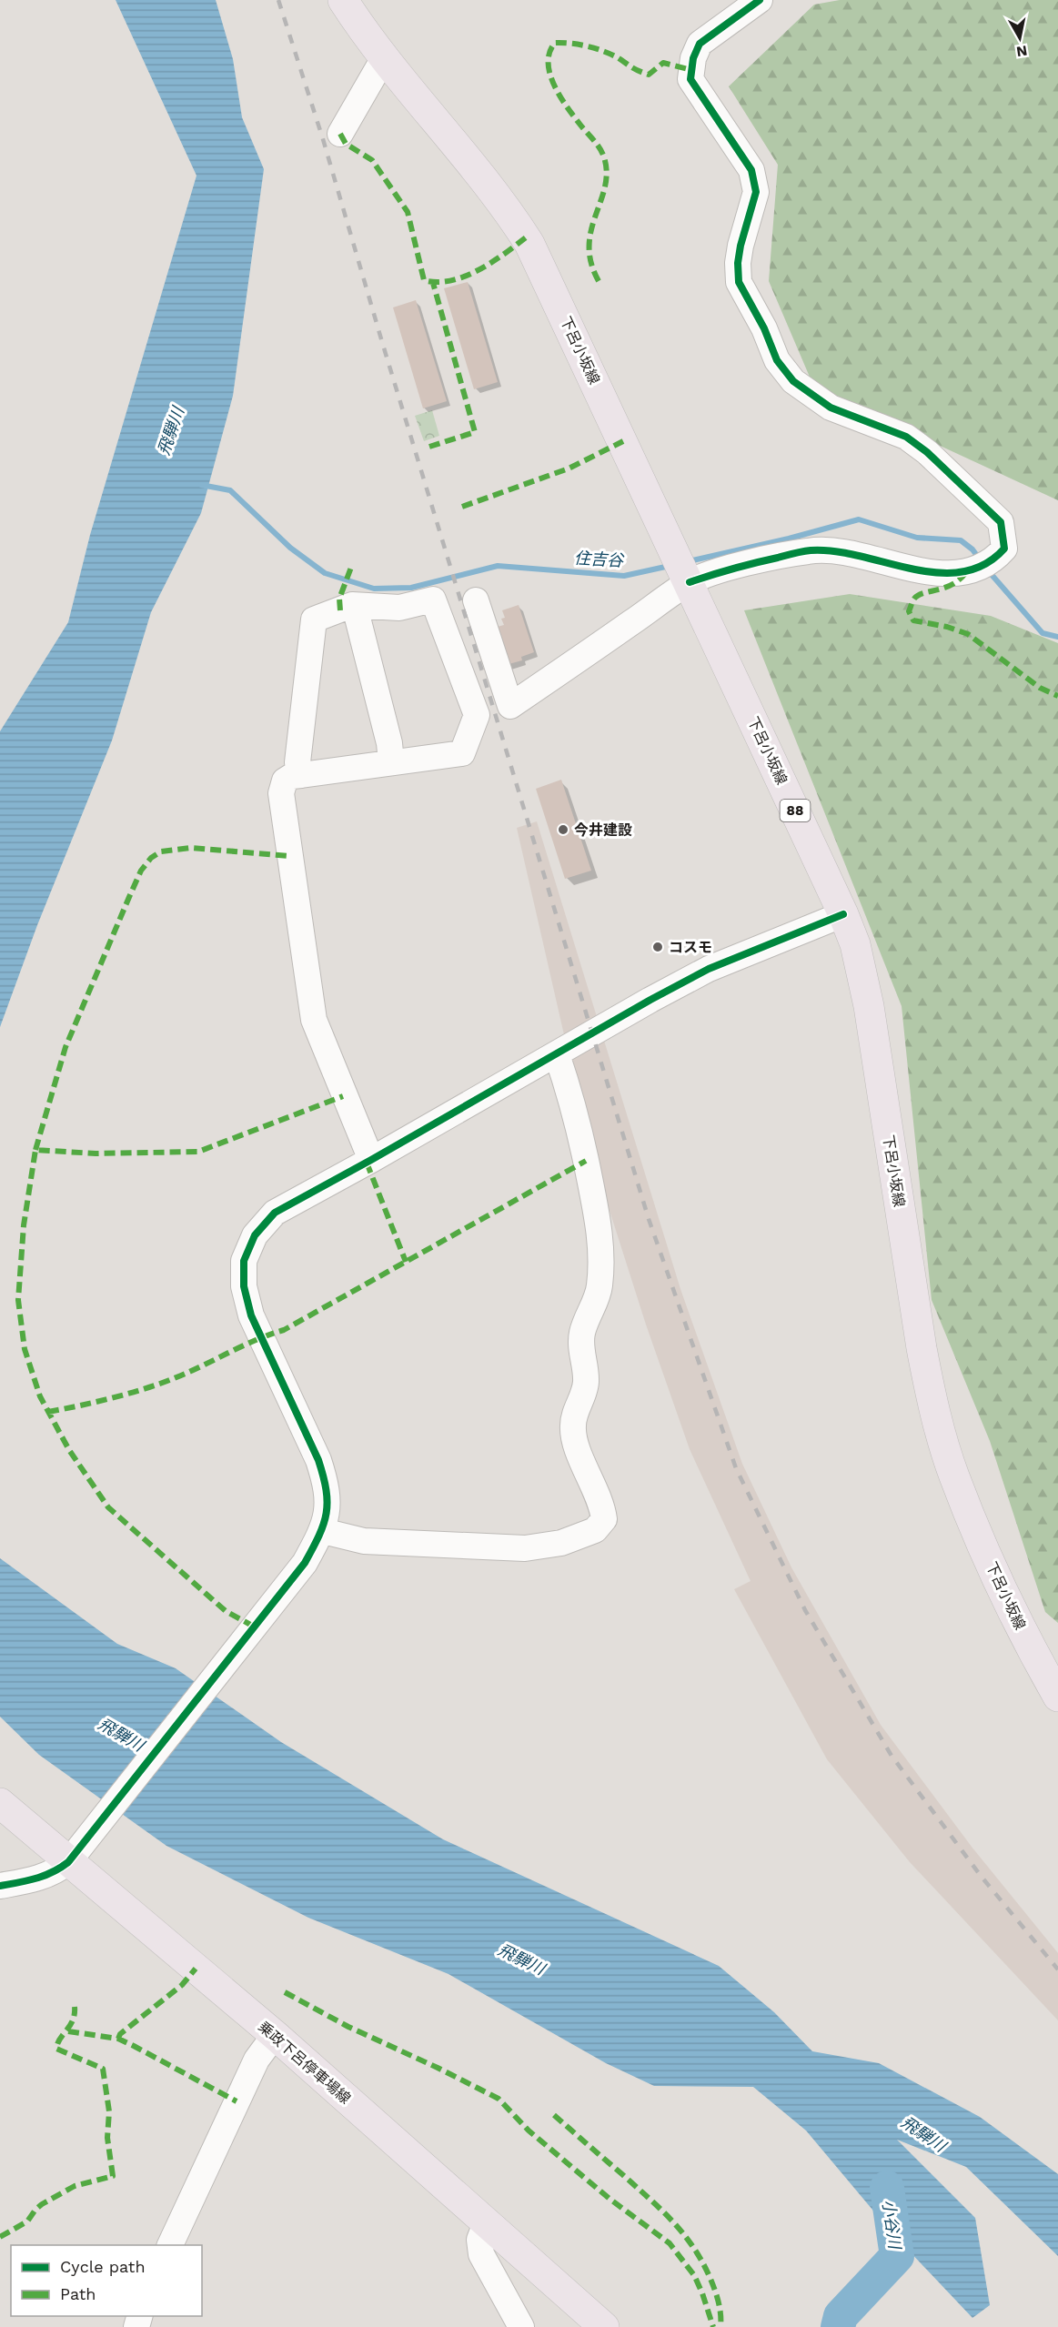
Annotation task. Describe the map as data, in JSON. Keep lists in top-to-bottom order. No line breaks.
{"streets":{"main road":["下呂小坂線","88","乗政下呂停車場線"]},"water":["飛騨川","住吉谷","小谷川"],"places":["今井建設","コスモ"],"legend":["Cycle path","Path"],"north":"bottom"}
